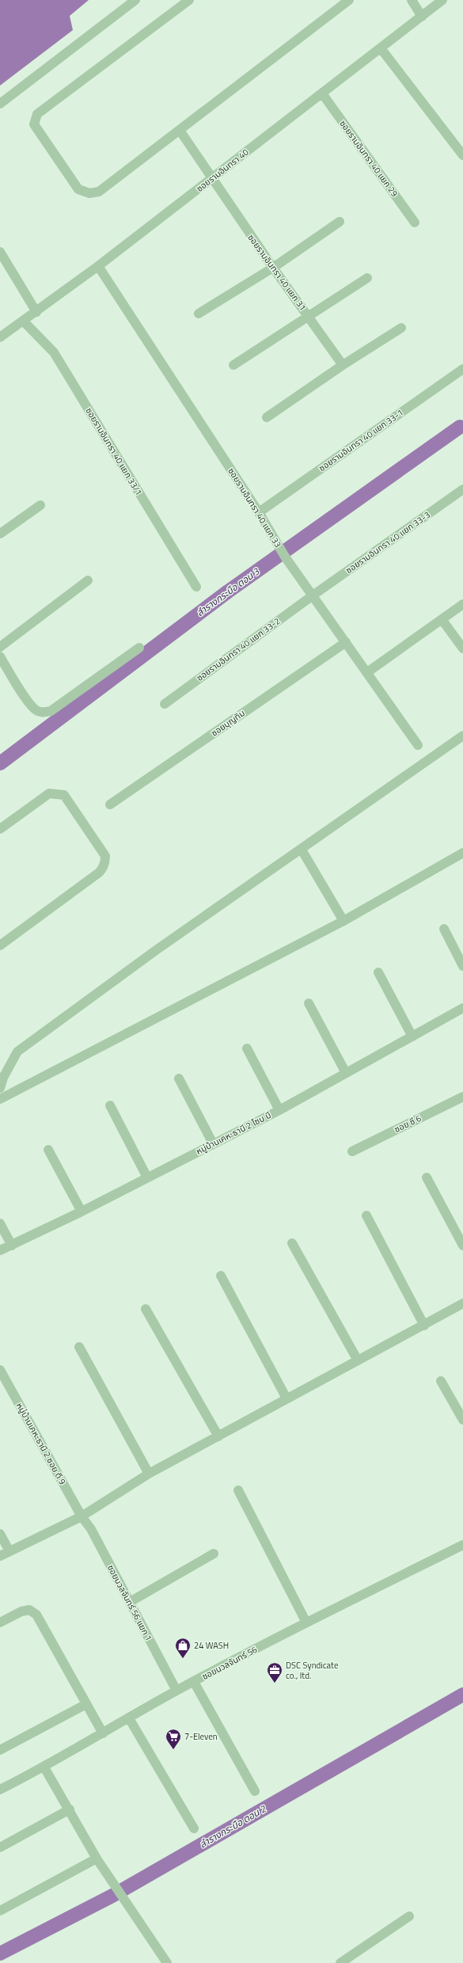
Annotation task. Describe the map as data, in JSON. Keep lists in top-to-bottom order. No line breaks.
{"streets":{"street":["ซอยรามอินทรา 40 แยก 29","ซอยรามอินทรา 40","ซอยรามอินทรา 40 แยก 31","ซอยรามอินทรา 40 แยก 33-1","ซอยรามอินทรา 40 แยก 33/1","ซอยรามอินทรา 40 แยก 33","ซอยรามอินทรา 40 แยก 33-3","ซอยรามอินทรา 40 แยก 33-2","ซอยบุญทิม","ซอย ซี 6","หมู่บ้านเคหะธานี 2 โซน บี","หมู่บ้านเคหะธานี 2 ซอย ดี 9","ซอยนวลจันทร์ 56 แยก 1","ซอยนวลจันทร์ 56"]},"crossings":[["ซอยรามอินทรา 40 แยก 29","ซอยรามอินทรา 40"],["ซอยรามอินทรา 40","ซอยรามอินทรา 40 แยก 31"],["ซอยรามอินทรา 40","ซอยรามอินทรา 40 แยก 33/1"],["ซอยรามอินทรา 40","ซอยรามอินทรา 40 แยก 33"],["ซอยรามอินทรา 40 แยก 33-1","ซอยรามอินทรา 40 แยก 33"],["ซอยรามอินทรา 40 แยก 33","ซอยรามอินทรา 40 แยก 33-3"],["ซอยรามอินทรา 40 แยก 33","ซอยรามอินทรา 40 แยก 33-2"],["ซอยรามอินทรา 40 แยก 33","ซอยบุญทิม"],["ซอยรามอินทรา 40 แยก 33-3","ซอยรามอินทรา 40 แยก 33-2"],["หมู่บ้านเคหะธานี 2 ซอย ดี 9","ซอยนวลจันทร์ 56 แยก 1"],["ซอยนวลจันทร์ 56 แยก 1","ซอยนวลจันทร์ 56"]],"water":["ลำรางกระบือ ตอน 3","ลำรางกระบือ ตอน 2"],"places":{"shop":["24 WASH"],"office":["DSC Syndicate co., ltd."],"supermarket":["7-Eleven"]}}
